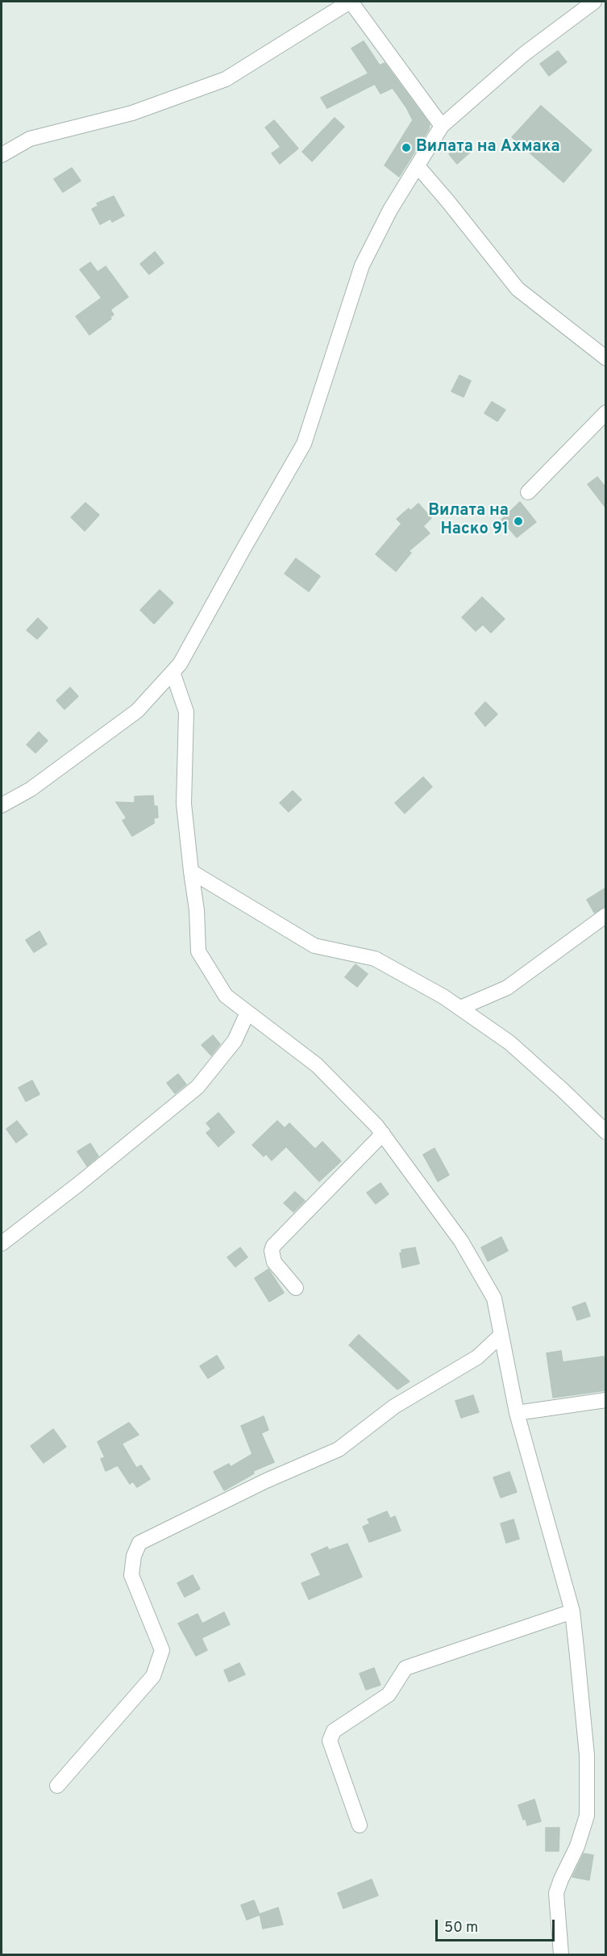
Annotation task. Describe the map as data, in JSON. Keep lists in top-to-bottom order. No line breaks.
{"places":["Вилата на Ахмака","Вилата на Наско 91"],"scale_bar":"50 m"}
